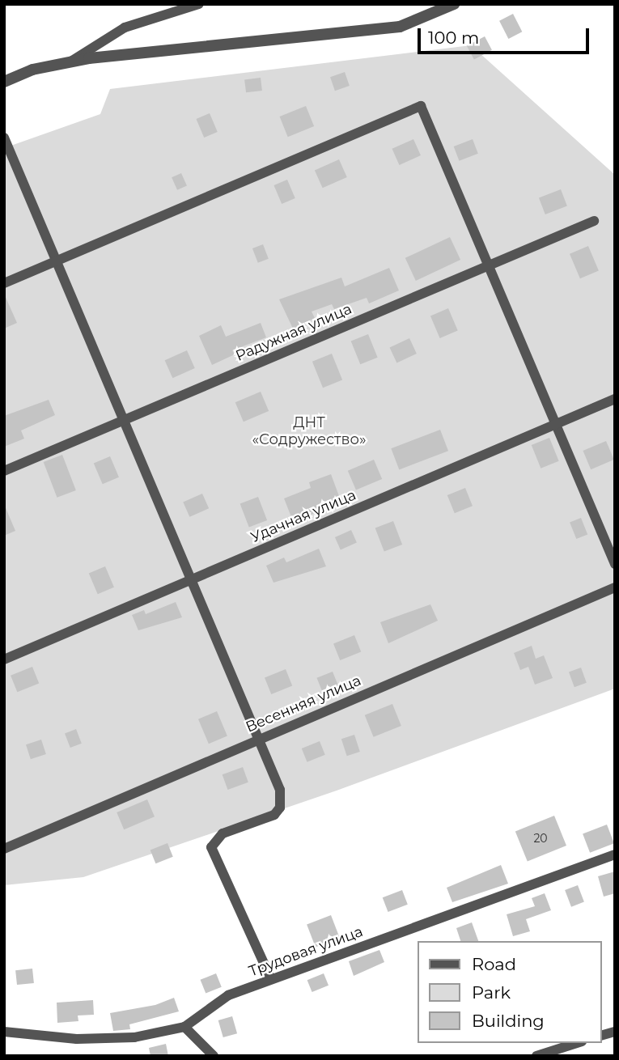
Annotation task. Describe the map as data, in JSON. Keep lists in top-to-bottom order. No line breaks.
{"streets":{"street":["Радужная улица","Удачная улица","Весенняя улица","Трудовая улица"]},"parks":["ДНТ «Содружество»"],"house_numbers":["20"],"legend":["Road","Park","Building"],"scale_bar":"100 m"}
